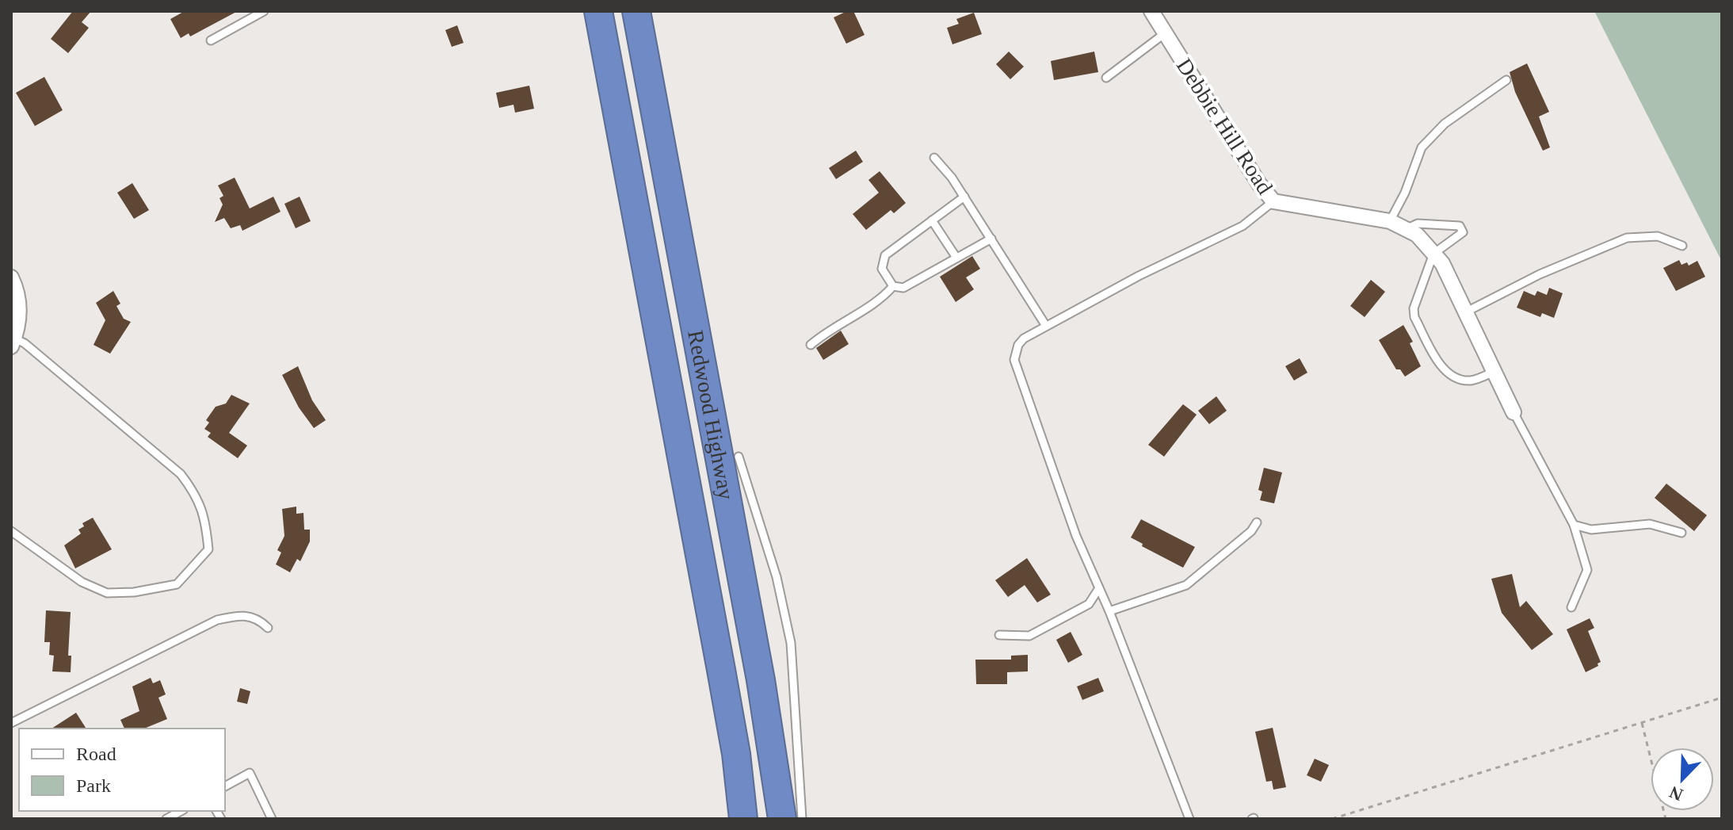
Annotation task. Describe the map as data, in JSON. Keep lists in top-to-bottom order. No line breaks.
{"streets":{"highway":["Redwood Highway"],"street":["Debbie Hill Road"]},"legend":["Road","Park"],"north":"bottom left"}
